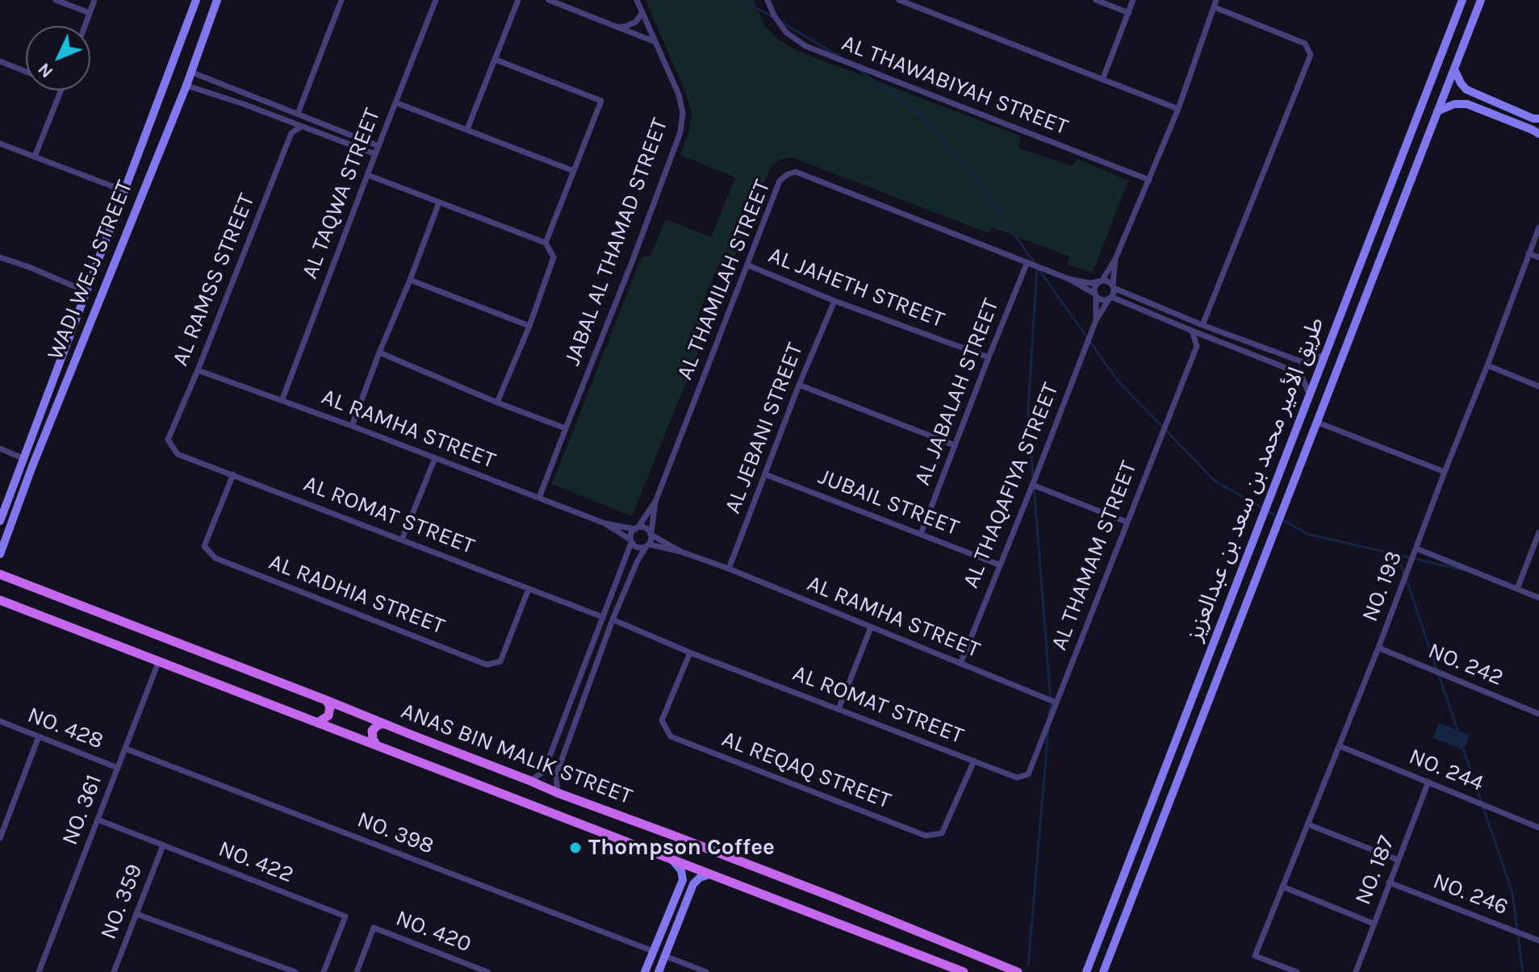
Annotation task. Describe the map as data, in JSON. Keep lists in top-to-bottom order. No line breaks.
{"streets":{"main road":["WADI WEJJ STREET","طريق الأمير محمد بن سعد بن عبدالعزيز","ANAS BIN MALIK STREET"],"street":["AL THAWABIYAH STREET","AL TAQWA STREET","JABAL AL THAMAD STREET","AL RAMSS STREET","AL THAMILAH STREET","AL JAHETH STREET","AL JABALAH STREET","AL JEBANI STREET","AL RAMHA STREET","AL THAQAFIYA STREET","JUBAIL STREET","AL ROMAT STREET","AL THAMAM STREET","NO. 193","AL RADHIA STREET","NO. 242","NO. 428","AL REQAQ STREET","NO. 244","NO. 361","NO. 398","NO. 422","NO. 187","NO. 246","NO. 359","NO. 420"]},"crossings":[["AL TAQWA STREET","AL RAMHA STREET"],["JABAL AL THAMAD STREET","AL RAMHA STREET"],["AL RAMSS STREET","AL RAMHA STREET"],["AL RAMSS STREET","AL ROMAT STREET"],["AL THAMILAH STREET","AL JAHETH STREET"],["AL THAMILAH STREET","AL JABALAH STREET"],["AL JAHETH STREET","AL JABALAH STREET"],["AL JAHETH STREET","AL JEBANI STREET"],["AL JABALAH STREET","JUBAIL STREET"],["AL JEBANI STREET","AL RAMHA STREET"],["AL JEBANI STREET","JUBAIL STREET"],["AL RAMHA STREET","AL THAQAFIYA STREET"],["AL RAMHA STREET","AL THAMAM STREET"],["AL THAQAFIYA STREET","JUBAIL STREET"],["AL ROMAT STREET","AL THAMAM STREET"],["AL ROMAT STREET","AL RADHIA STREET"],["AL ROMAT STREET","AL REQAQ STREET"],["NO. 193","NO. 242"],["NO. 193","NO. 244"],["NO. 428","NO. 361"],["ANAS BIN MALIK STREET","NO. 361"],["NO. 244","NO. 187"],["NO. 361","NO. 398"],["NO. 361","NO. 422"],["NO. 422","NO. 359"],["NO. 187","NO. 246"]],"places":["Thompson Coffee"],"north":"bottom left"}
